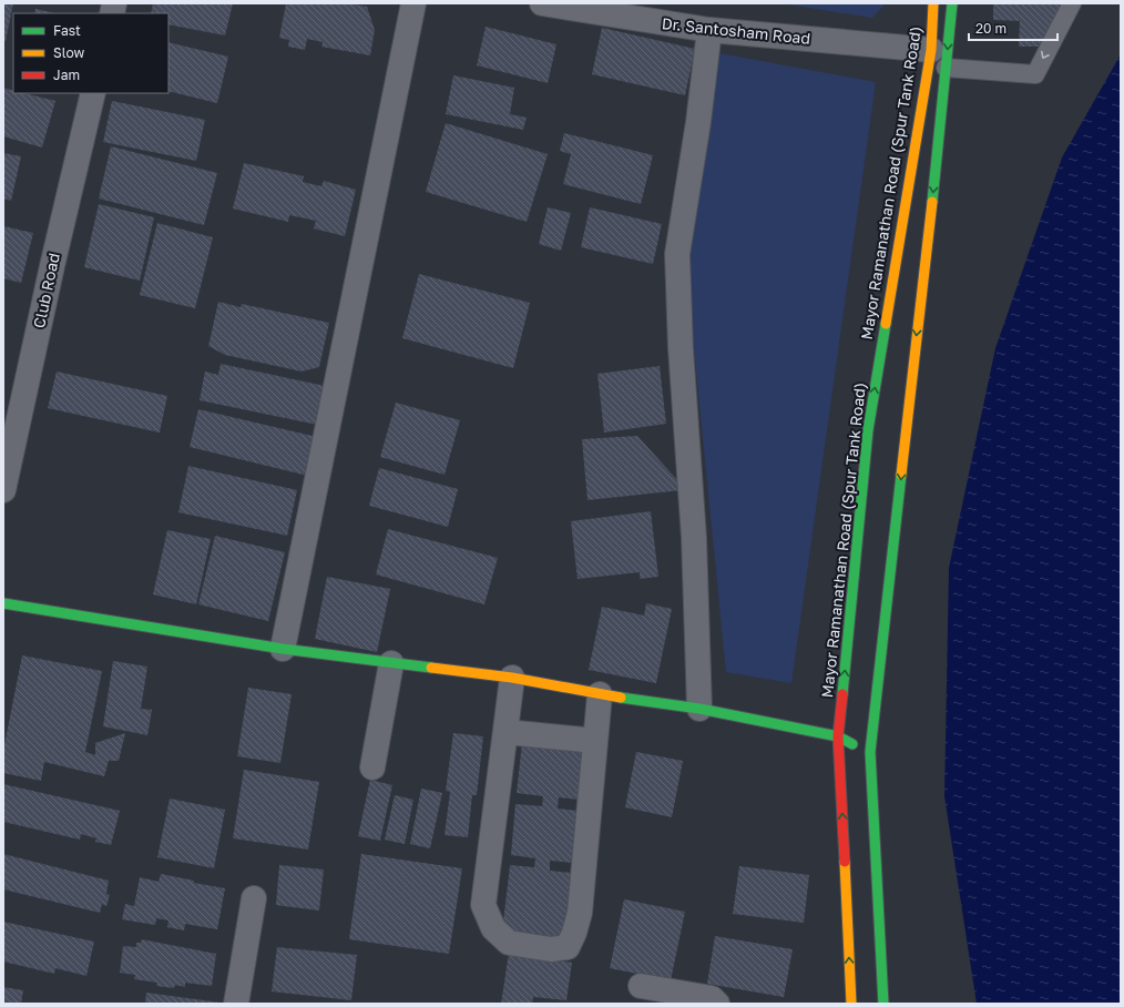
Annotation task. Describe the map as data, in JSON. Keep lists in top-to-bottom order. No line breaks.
{"streets":{"main road":["Mayor Ramanathan Road (Spur Tank Road)"],"street":["Dr. Santosham Road","Club Road"]},"crossings":[["Dr. Santosham Road","Mayor Ramanathan Road (Spur Tank Road)"]],"legend":["Fast","Slow","Jam"],"scale_bar":"20 m"}
